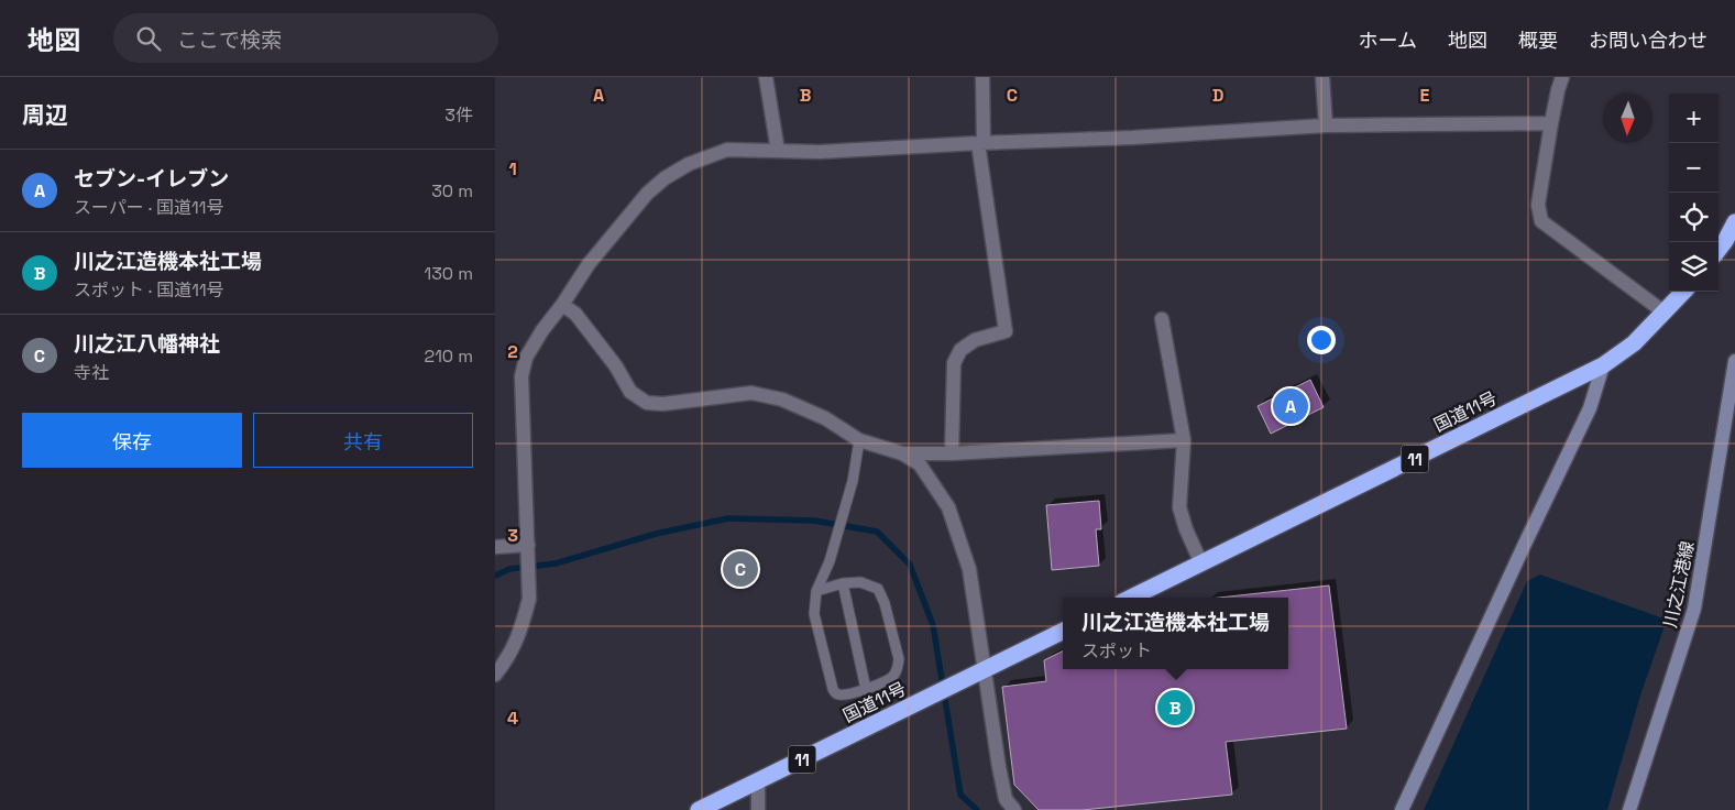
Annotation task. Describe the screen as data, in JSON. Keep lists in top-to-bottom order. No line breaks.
{"streets":{"highway":["国道11号","11"],"street":["川之江港線"]},"north":"bottom","page":{"header":"地図","search":"ここで検索","nav":["ホーム","地図","概要","お問い合わせ"],"heading":["周辺","3件"],"map_buttons":["+","−"],"list":[{"mark":"A","name":"セブン-イレブン","note":"スーパー · 国道11号","value":"30 m"},{"mark":"B","name":"川之江造機本社工場","note":"スポット · 国道11号","value":"130 m"},{"mark":"C","name":"川之江八幡神社","note":"寺社","value":"210 m"}],"pins":["A","C","B"],"buttons":["保存","共有"],"popup":["川之江造機本社工場","スポット"]},"grid":{"columns":["A","B","C","D","E"],"rows":["1","2","3","4"]}}
